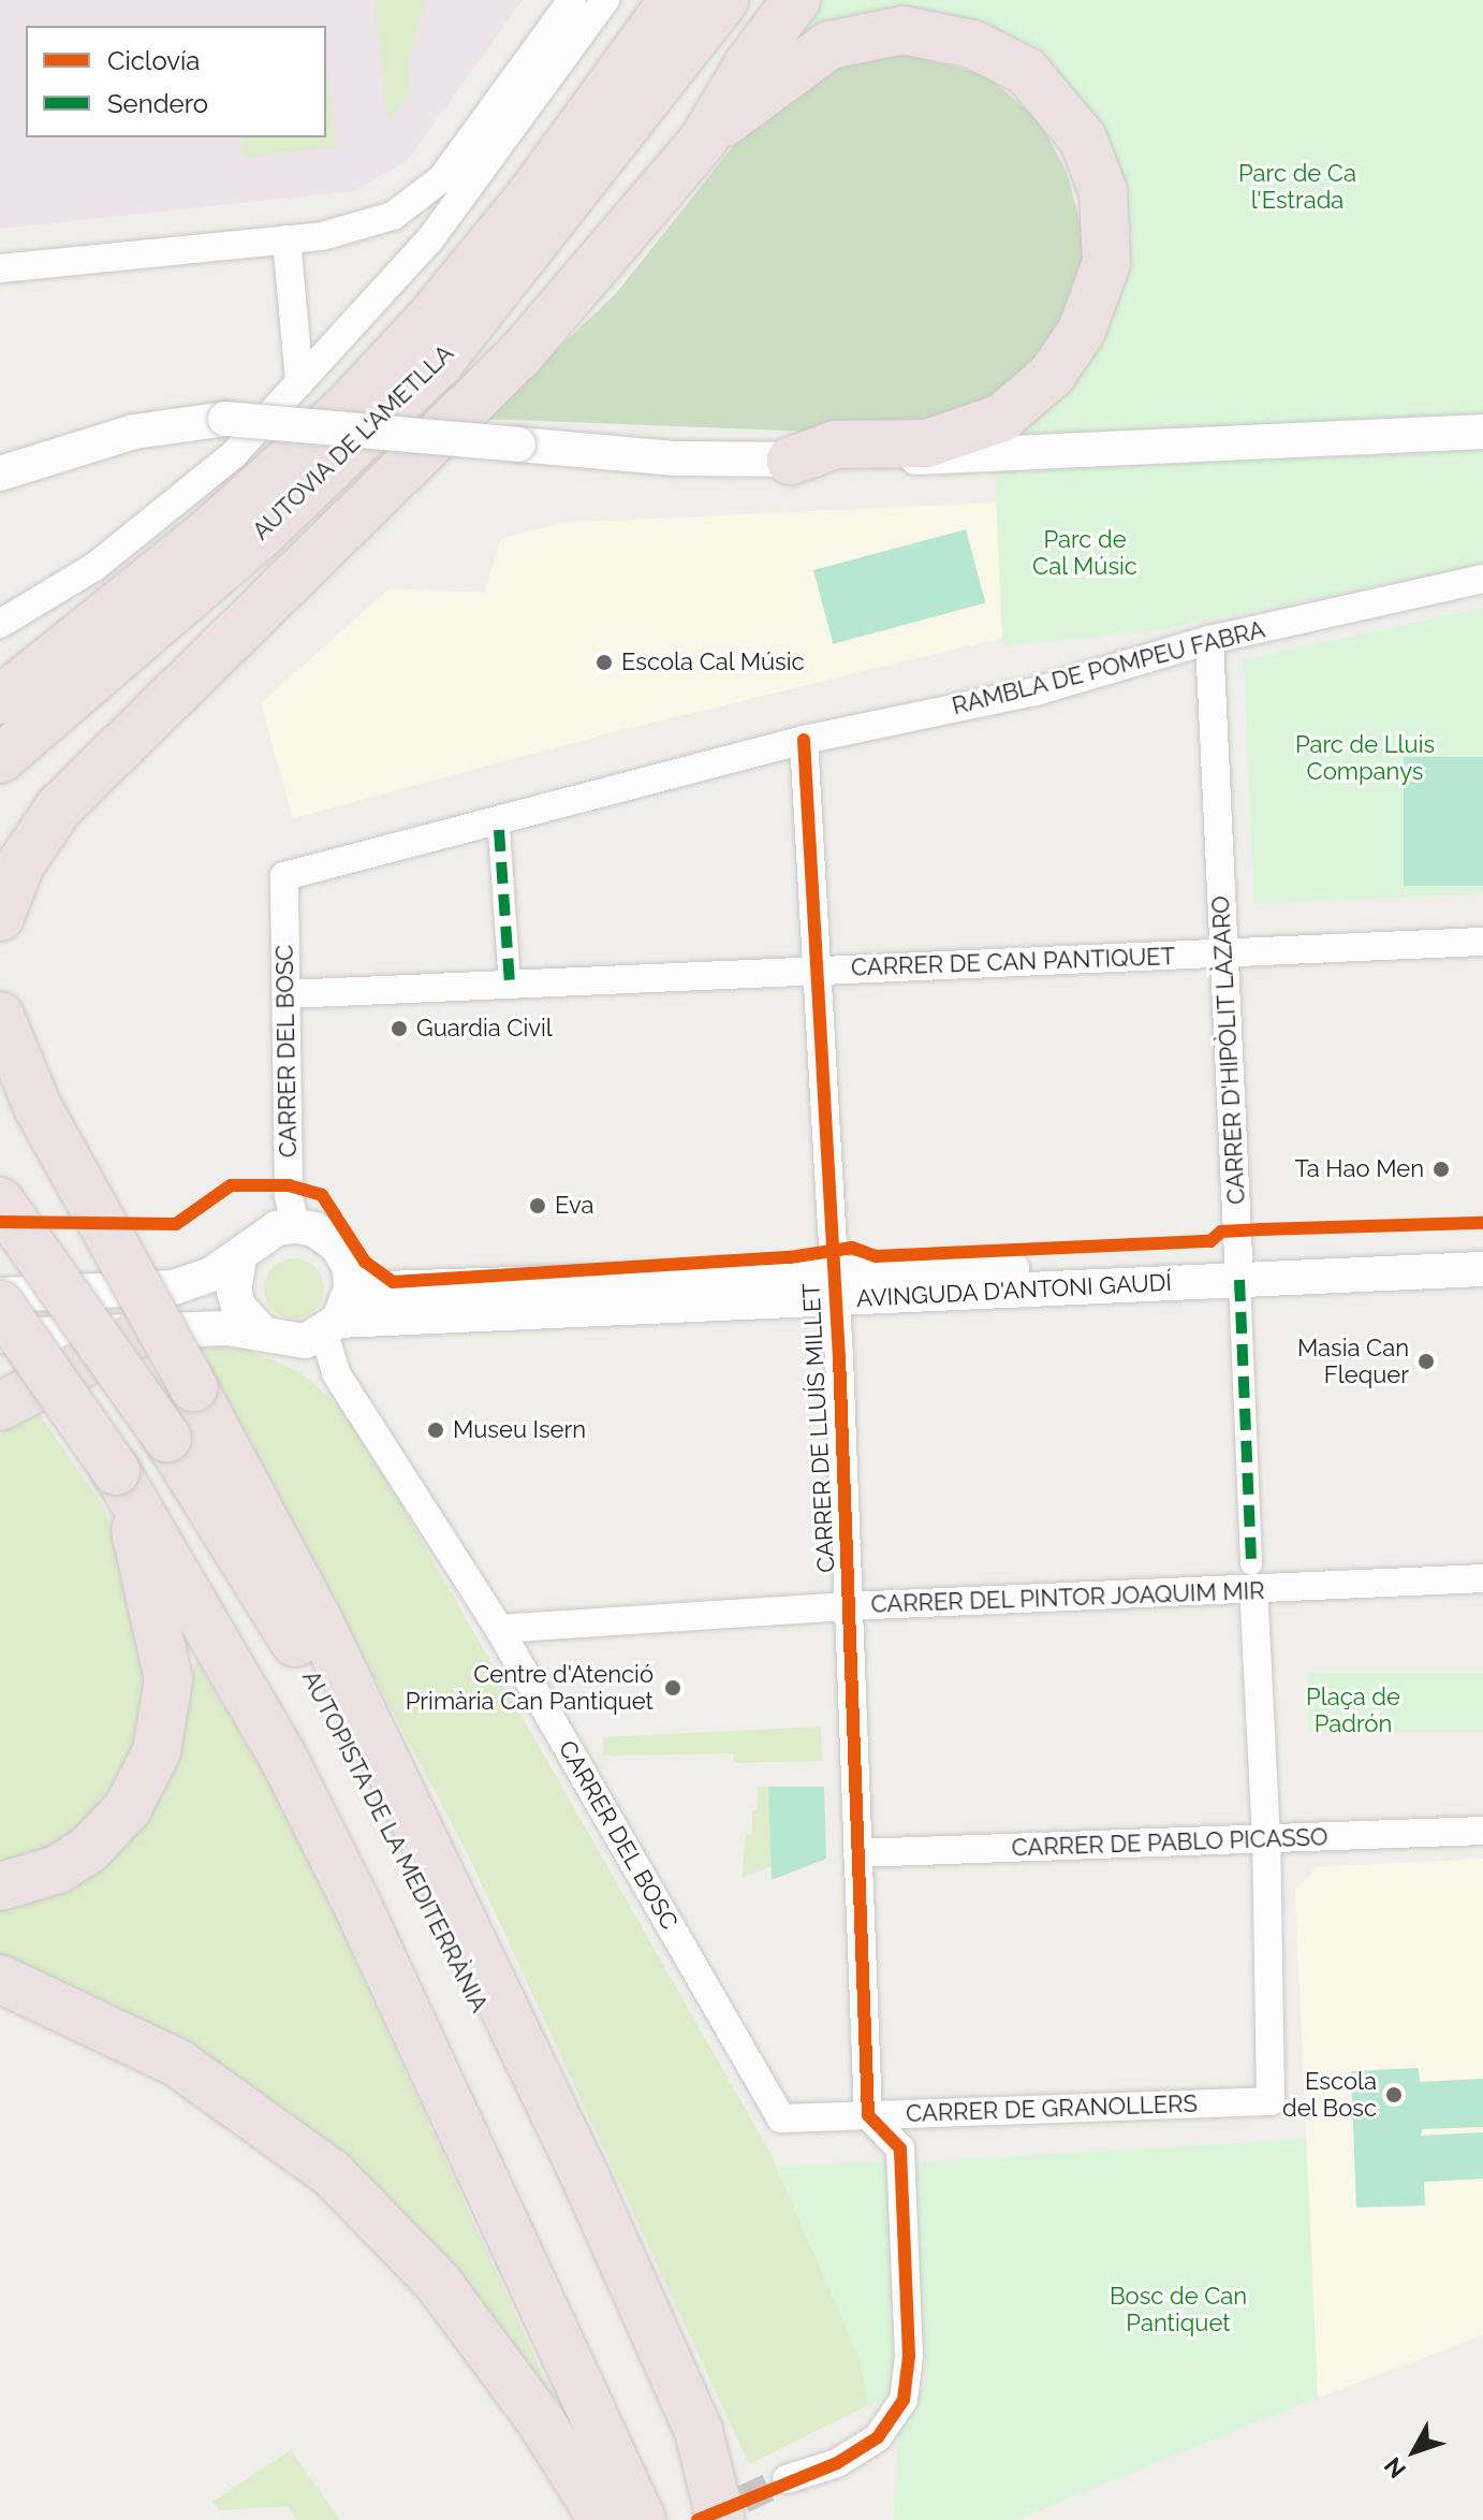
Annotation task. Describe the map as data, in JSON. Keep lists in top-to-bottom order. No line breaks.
{"streets":{"highway":["AUTOVIA DE L'AMETLLA","AUTOPISTA DE LA MEDITERRÀNIA"],"street":["RAMBLA DE POMPEU FABRA","CARRER DE CAN PANTIQUET","CARRER D'HIPÒLIT LÀZARO","CARRER DEL BOSC","AVINGUDA D'ANTONI GAUDÍ","CARRER DE LLUÍS MILLET","CARRER DEL PINTOR JOAQUIM MIR","CARRER DE PABLO PICASSO","CARRER DE GRANOLLERS"]},"crossings":[["RAMBLA DE POMPEU FABRA","CARRER D'HIPÒLIT LÀZARO"],["RAMBLA DE POMPEU FABRA","CARRER DEL BOSC"],["RAMBLA DE POMPEU FABRA","CARRER DE LLUÍS MILLET"],["CARRER DE CAN PANTIQUET","CARRER D'HIPÒLIT LÀZARO"],["CARRER DE CAN PANTIQUET","CARRER DEL BOSC"],["CARRER DE CAN PANTIQUET","CARRER DE LLUÍS MILLET"],["CARRER D'HIPÒLIT LÀZARO","AVINGUDA D'ANTONI GAUDÍ"],["CARRER D'HIPÒLIT LÀZARO","CARRER DEL PINTOR JOAQUIM MIR"],["CARRER D'HIPÒLIT LÀZARO","CARRER DE PABLO PICASSO"],["CARRER D'HIPÒLIT LÀZARO","CARRER DE GRANOLLERS"],["CARRER DEL BOSC","AVINGUDA D'ANTONI GAUDÍ"],["CARRER DEL BOSC","CARRER DEL PINTOR JOAQUIM MIR"],["CARRER DEL BOSC","CARRER DE GRANOLLERS"],["AVINGUDA D'ANTONI GAUDÍ","CARRER DE LLUÍS MILLET"],["CARRER DE LLUÍS MILLET","CARRER DEL PINTOR JOAQUIM MIR"],["CARRER DE LLUÍS MILLET","CARRER DE PABLO PICASSO"],["CARRER DE LLUÍS MILLET","CARRER DE GRANOLLERS"]],"parks":["Parc de Ca l'Estrada","Parc de Cal Músic","Parc de Lluis Companys","Plaça de Padrón","Bosc de Can Pantiquet"],"places":["Escola Cal Músic","Guardia Civil","Ta Hao Men","Eva","Masia Can Flequer","Museu Isern","Centre d'Atenció Primària Can Pantiquet","Escola del Bosc"],"legend":["Ciclovía","Sendero"],"north":"bottom left"}
